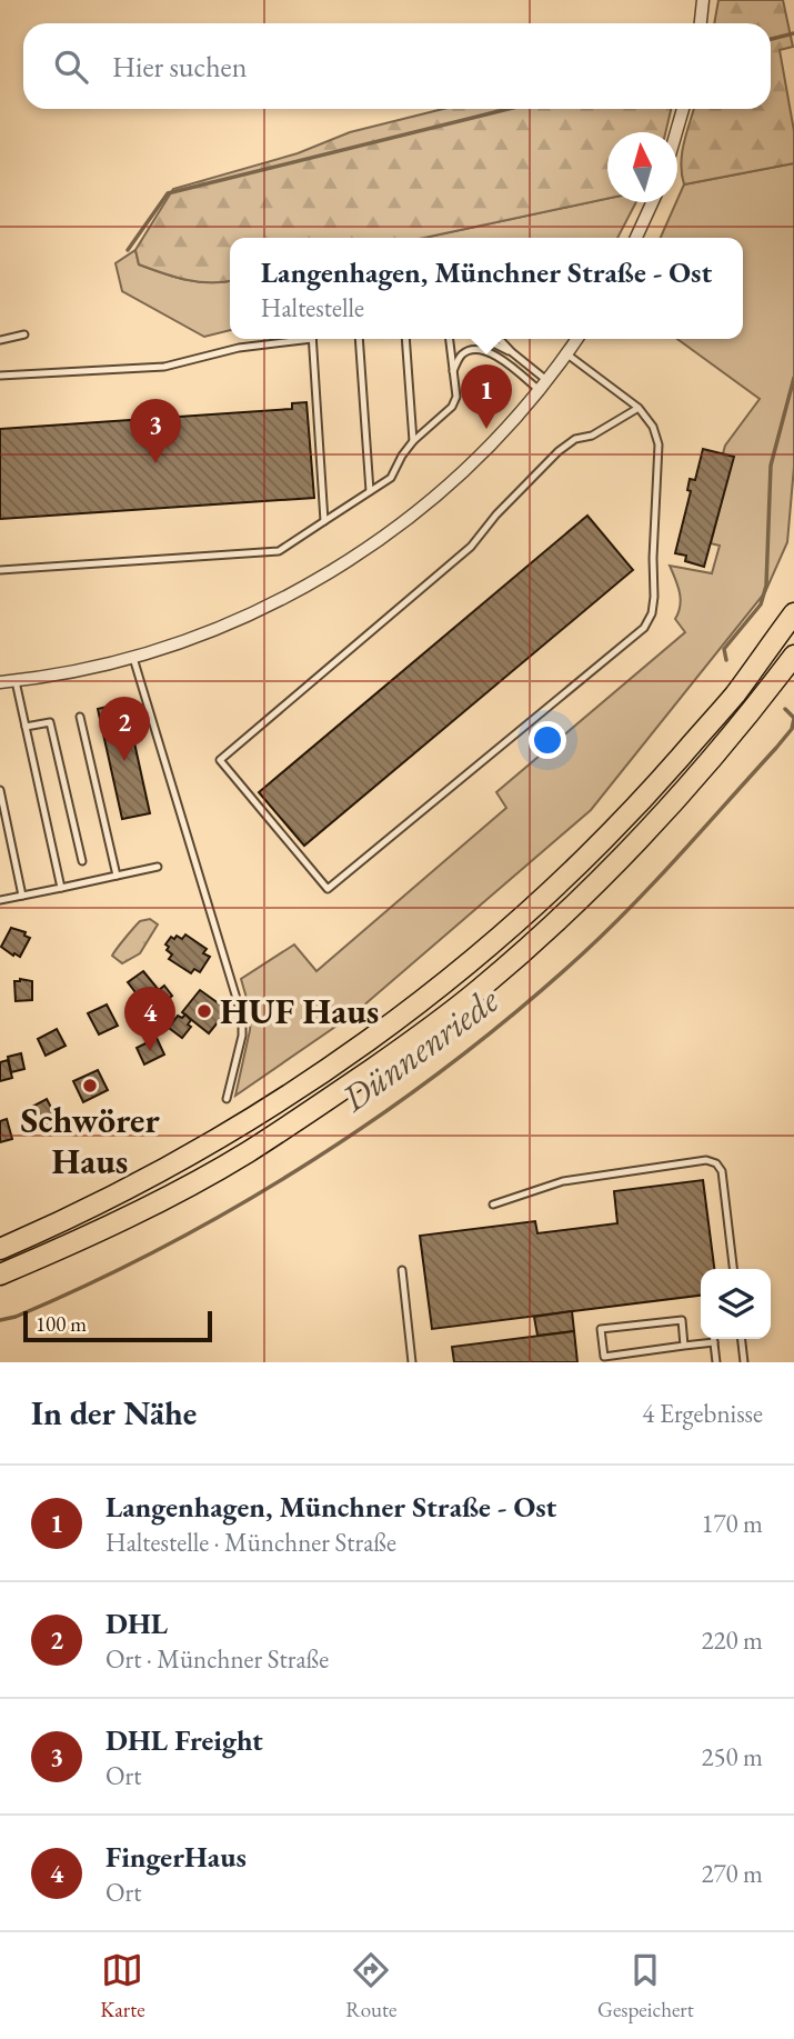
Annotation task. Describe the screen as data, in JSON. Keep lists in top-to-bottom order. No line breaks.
{"water":["Dünnenriede"],"places":["HUF Haus","Schwörer Haus"],"scale_bar":"100 m","north":"top","page":{"search":"Hier suchen","popup":["Langenhagen, Münchner Straße - Ost","Haltestelle"],"pins":["1","3","2","4"],"scale":"100 m","heading":["In der Nähe","4 Ergebnisse"],"list":[{"mark":"1","name":"Langenhagen, Münchner Straße - Ost","note":"Haltestelle · Münchner Straße","value":"170 m"},{"mark":"2","name":"DHL","note":"Ort · Münchner Straße","value":"220 m"},{"mark":"3","name":"DHL Freight","note":"Ort","value":"250 m"},{"mark":"4","name":"FingerHaus","note":"Ort","value":"270 m"}],"nav":["Karte","Route","Gespeichert"]}}
